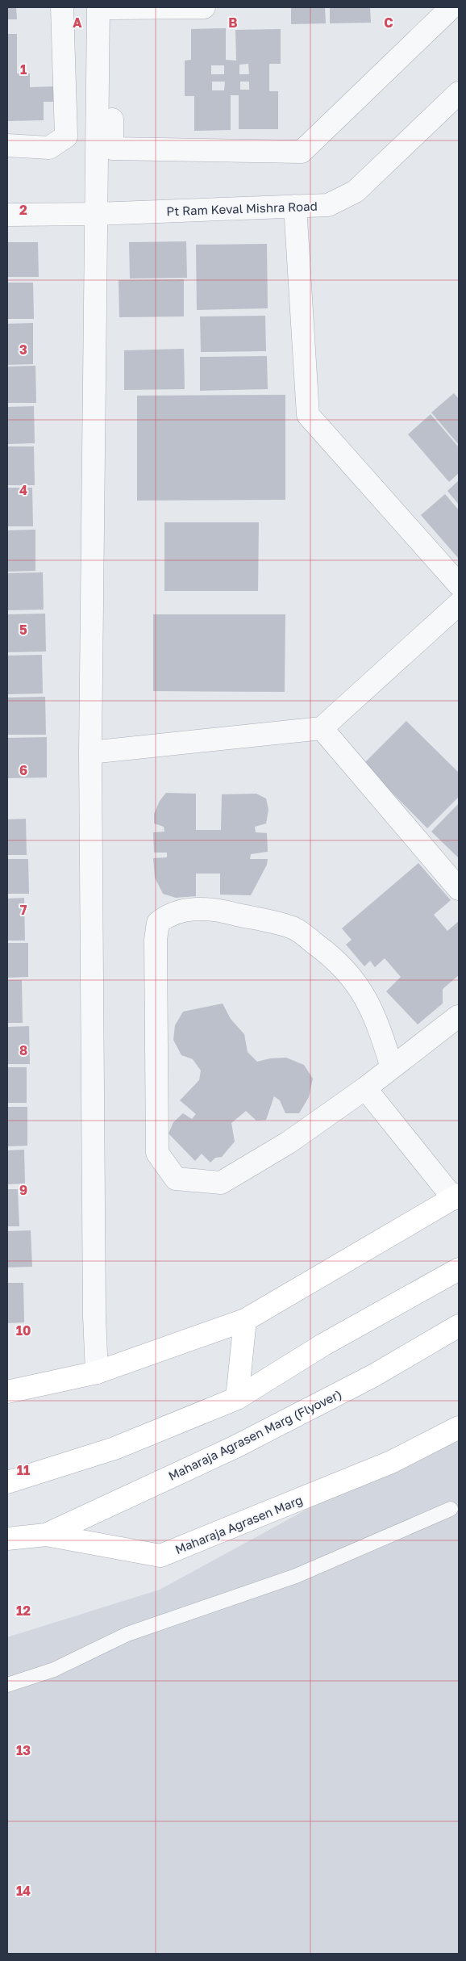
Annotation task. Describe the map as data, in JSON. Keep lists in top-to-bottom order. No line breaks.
{"streets":{"main road":["Maharaja Agrasen Marg (Flyover)","Maharaja Agrasen Marg"],"street":["Pt Ram Keval Mishra Road"]},"crossings":[["Maharaja Agrasen Marg (Flyover)","Maharaja Agrasen Marg"]],"grid":{"columns":["A","B","C"],"rows":["1","2","3","4","5","6","7","8","9","10","11","12","13","14"]}}
